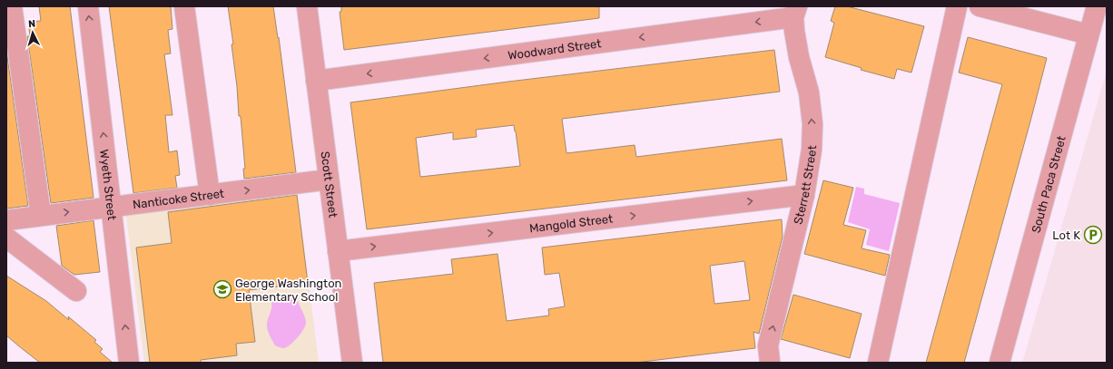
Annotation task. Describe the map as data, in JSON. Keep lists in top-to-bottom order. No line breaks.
{"streets":{"street":["Woodward Street","Wyeth Street","Scott Street","South Paca Street","Sterrett Street","Nanticoke Street","Mangold Street"]},"crossings":[["Woodward Street","Scott Street"],["Woodward Street","Sterrett Street"],["Wyeth Street","Nanticoke Street"],["Scott Street","Nanticoke Street"],["Scott Street","Mangold Street"],["Sterrett Street","Mangold Street"]],"one_way":["Woodward Street","Nanticoke Street","Mangold Street"],"places":{"parking":["Lot K"],"school or university":["George Washington Elementary School"]},"north":"top"}
